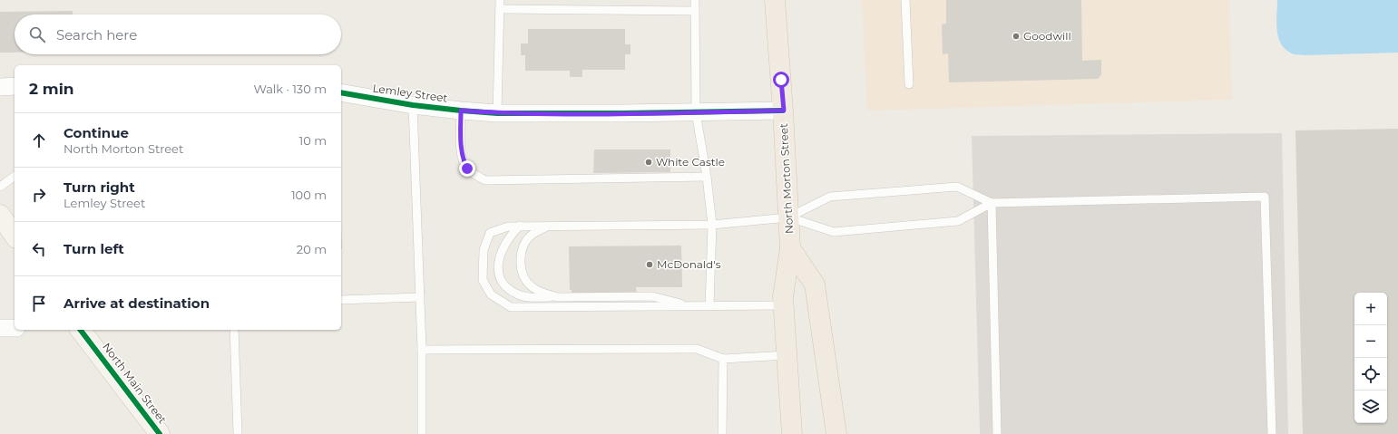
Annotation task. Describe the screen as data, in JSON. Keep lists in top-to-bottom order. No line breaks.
{"streets":{"main road":["North Morton Street"],"street":["Lemley Street","North Main Street"]},"crossings":[["Lemley Street","North Morton Street"]],"places":["Goodwill","White Castle","McDonald's"],"page":{"search":"Search here","heading":["2 min","Walk · 130 m"],"list":[["Continue","North Morton Street","10 m"],["Turn right","Lemley Street","100 m"],["Turn left","20 m"],"Arrive at destination"],"map_buttons":["+","−"]}}
